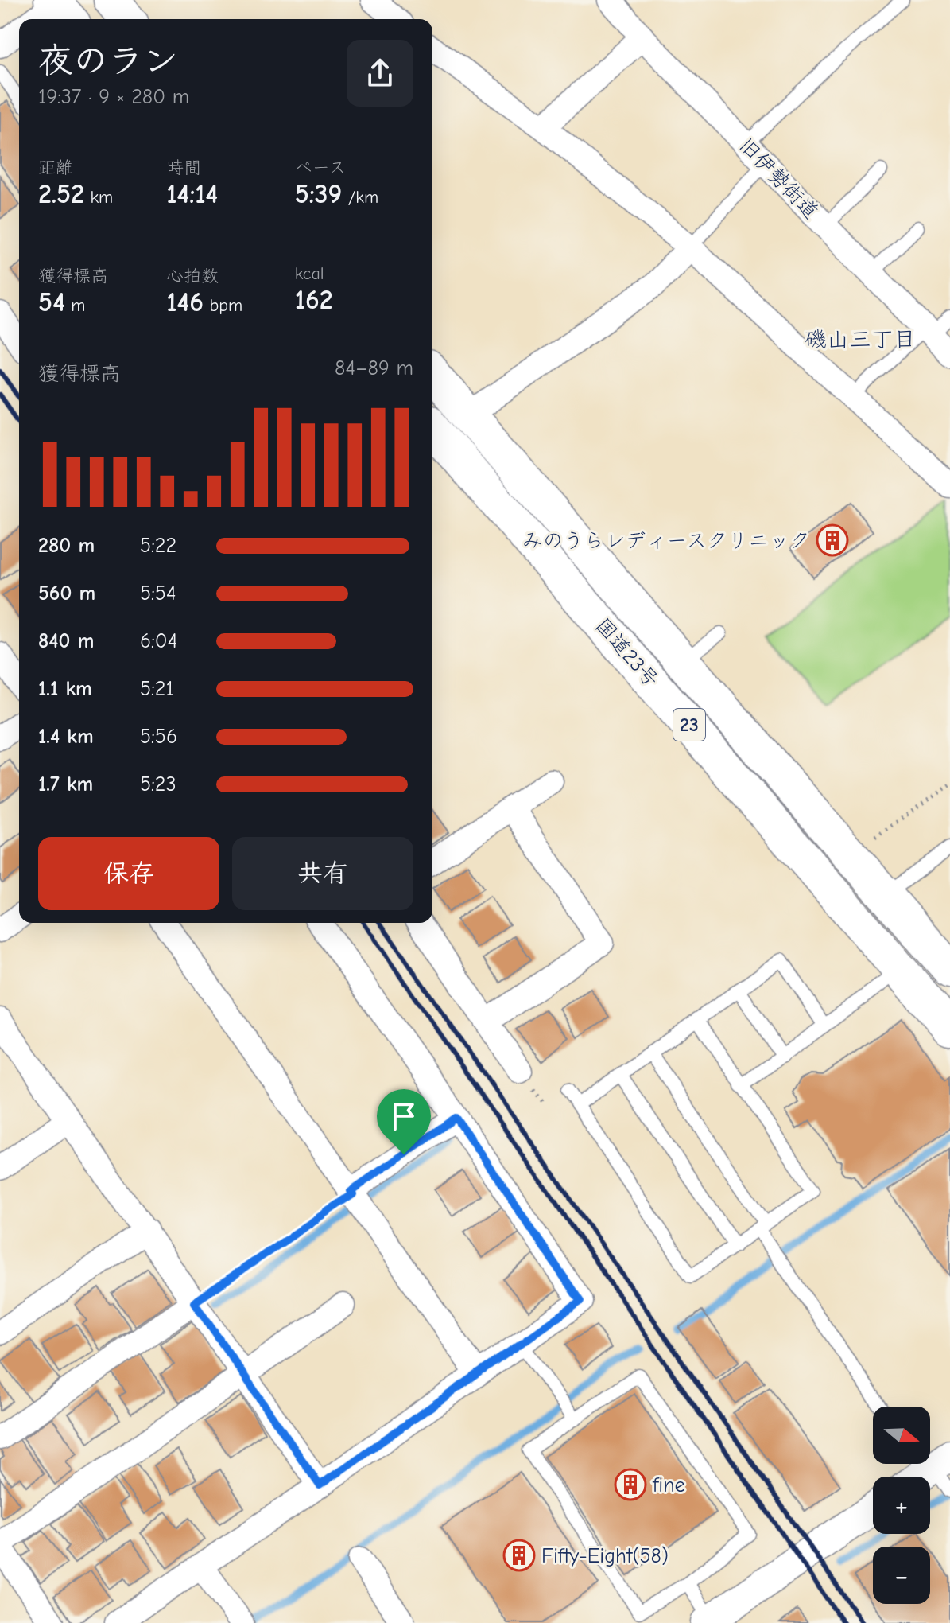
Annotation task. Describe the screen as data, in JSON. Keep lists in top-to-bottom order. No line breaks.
{"streets":{"highway":["国道23号","23"],"street":["旧伊勢街道"]},"districts":["磯山三丁目"],"places":{"building":["みのうらレディースクリニック","fine","Fifty-Eight(58)"]},"north":"right","page":{"heading":["夜のラン","19:37 · 9 × 280 m"],"stats":[["距離","2.52 km"],["時間","14:14"],["ペース","5:39 /km"],["獲得標高","54 m"],["心拍数","146 bpm"],["kcal","162"]],"chart":["獲得標高","84–89 m"],"list":[{"name":"280 m","note":"5:22"},{"name":"560 m","note":"5:54"},{"name":"840 m","note":"6:04"},{"name":"1.1 km","note":"5:21"},{"name":"1.4 km","note":"5:56"},{"name":"1.7 km","note":"5:23"}],"buttons":["保存","共有"],"map_buttons":["+","−"]}}
